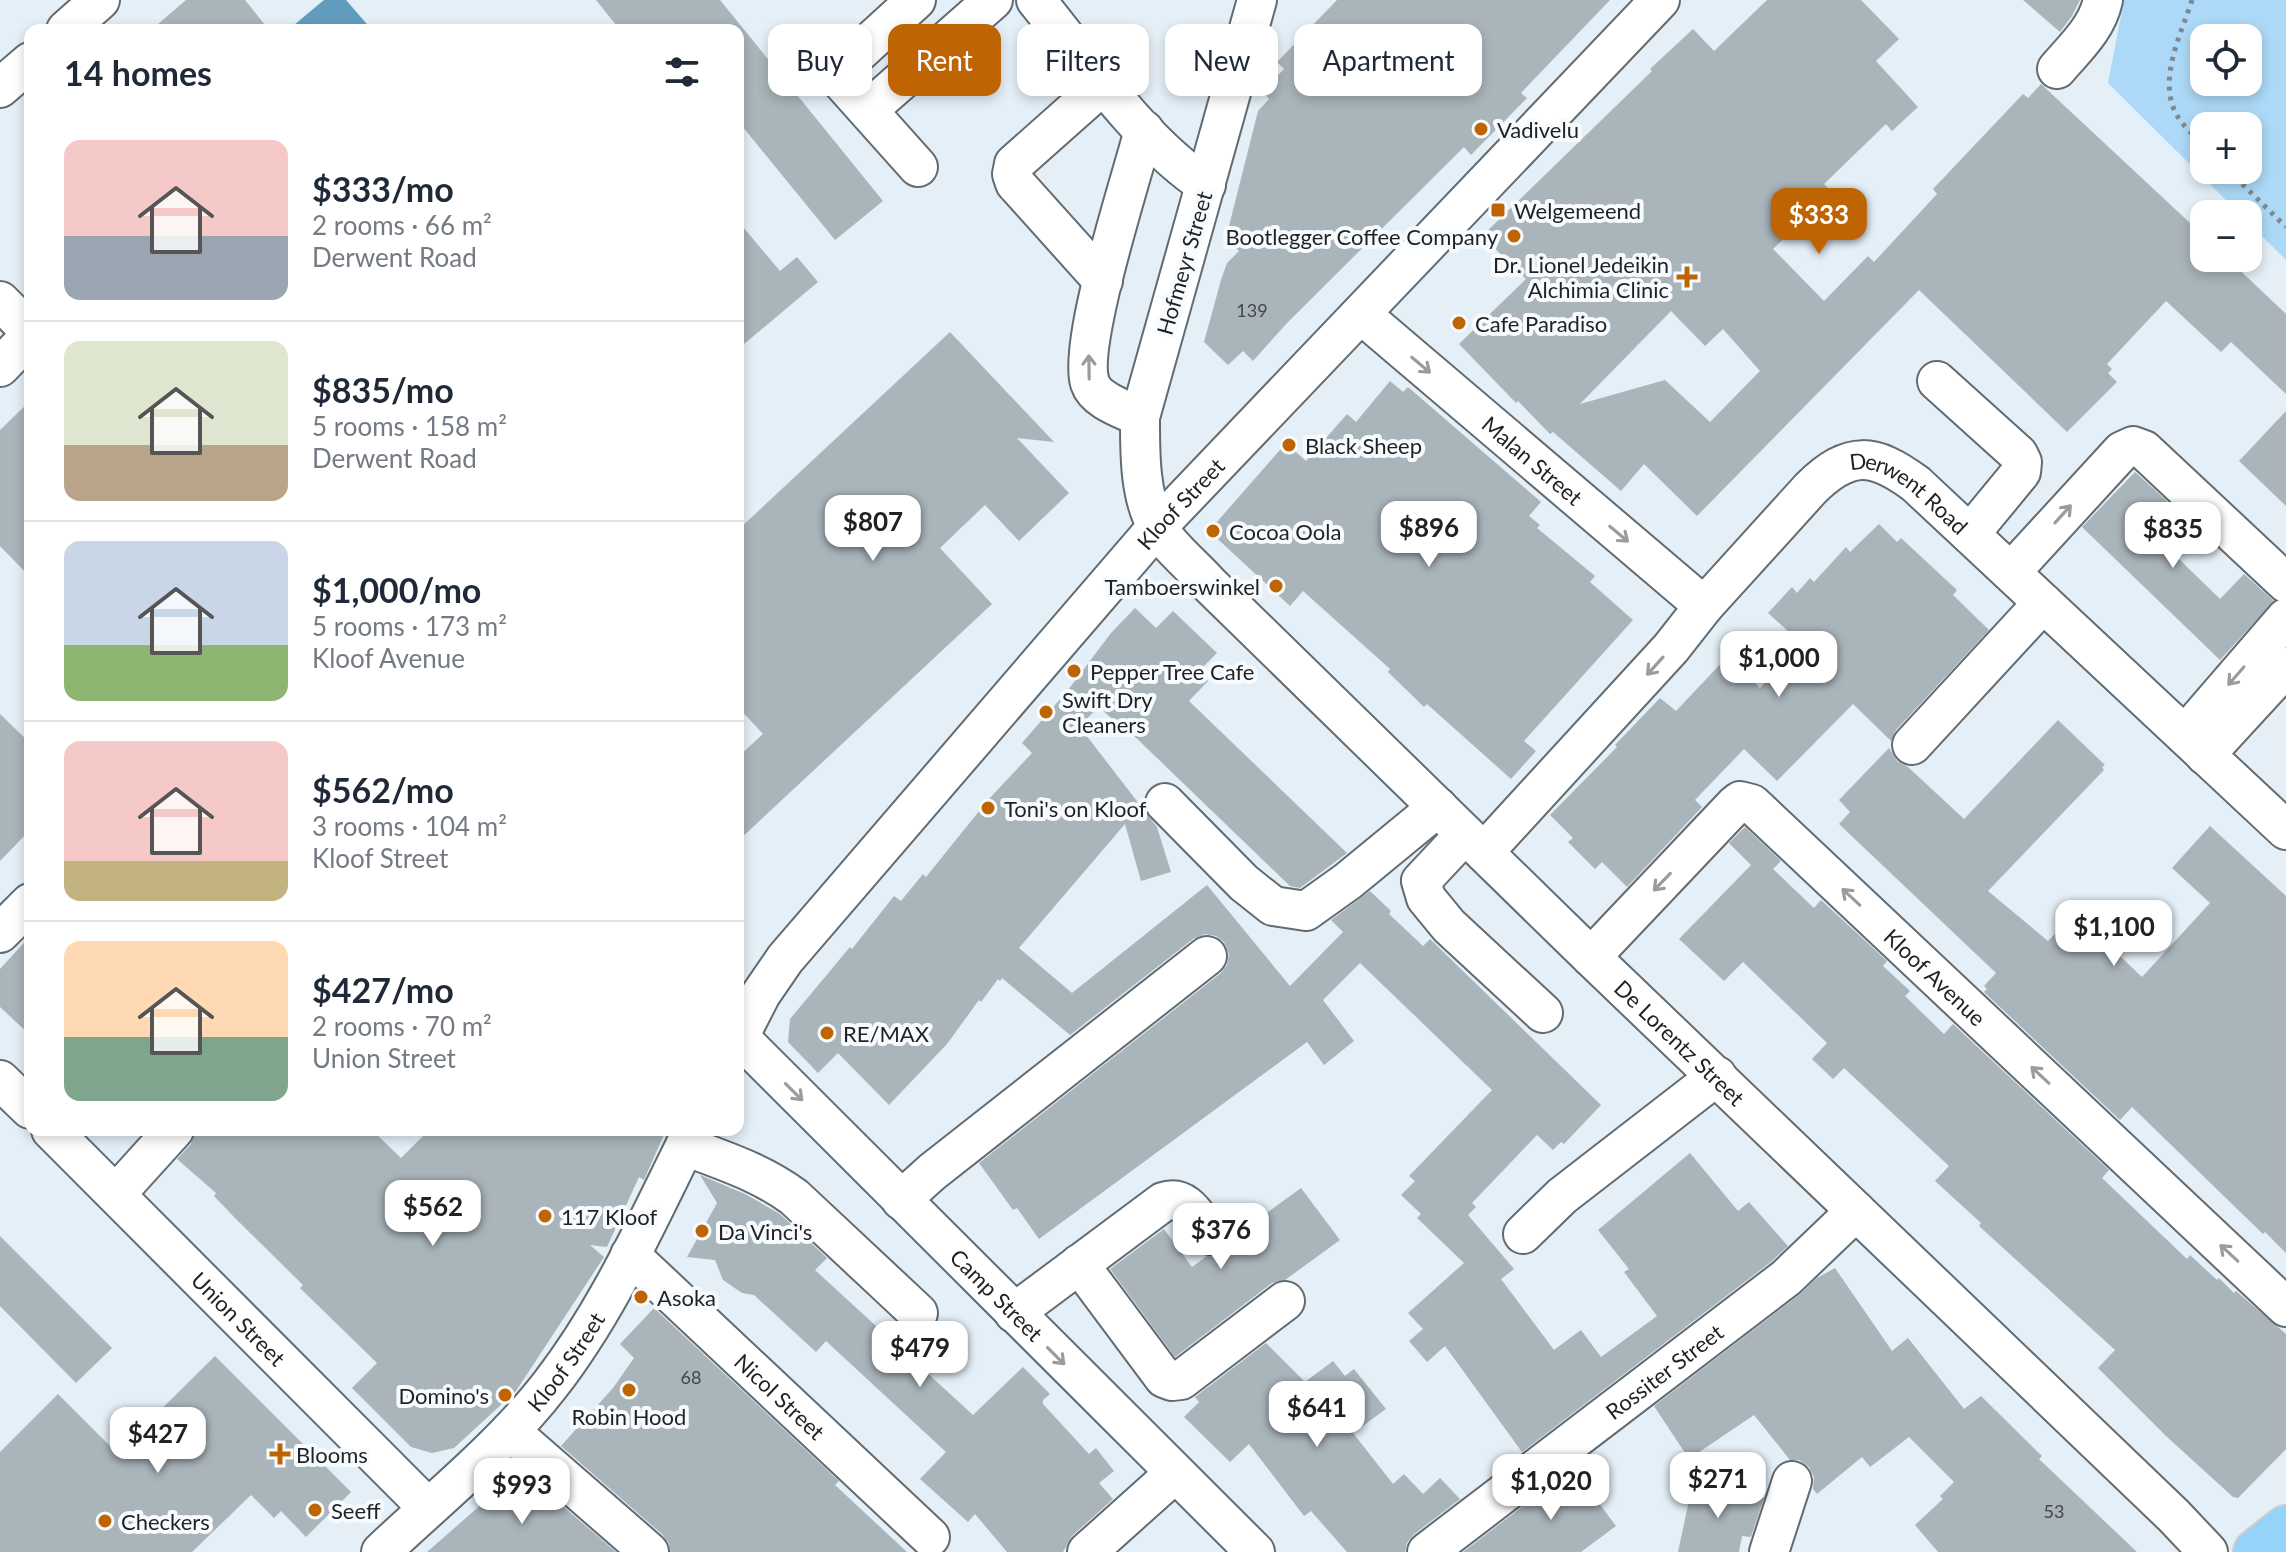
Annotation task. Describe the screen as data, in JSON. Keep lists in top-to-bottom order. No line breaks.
{"streets":{"street":["Hofmeyr Street","Malan Street","Derwent Road","Kloof Street","Kloof Avenue","De Lorentz Street","Camp Street","Union Street","Rossiter Street","Nicol Street"]},"crossings":[["Hofmeyr Street","Kloof Street"],["Hofmeyr Street","De Lorentz Street"],["Malan Street","Derwent Road"],["Malan Street","Kloof Street"],["Derwent Road","De Lorentz Street"],["Kloof Street","De Lorentz Street"],["Kloof Street","Union Street"],["Kloof Street","Nicol Street"],["Kloof Avenue","De Lorentz Street"],["De Lorentz Street","Rossiter Street"]],"one_way":["Malan Street","Kloof Avenue"],"places":{"other":["Vadivelu","Bootlegger Coffee Company","Cafe Paradiso","Black Sheep","Cocoa Oola","Tamboerswinkel","Pepper Tree Cafe","Swift Dry Cleaners","Toni's on Kloof","RE/MAX","117 Kloof","Da Vinci's","Asoka","Robin Hood","Domino's","Seeff","Checkers"],"transit":["Welgemeend"],"health":["Dr. Lionel Jedeikin Alchimia Clinic","Blooms"]},"house_numbers":["139","68","53"],"page":{"map_buttons":["+","−"],"chip":["Buy","Rent","Filters","New","Apartment"],"heading":"14 homes","list":[{"name":"$333/mo","note":"2 rooms · 66 m² · Derwent Road"},{"name":"$835/mo","note":"5 rooms · 158 m² · Derwent Road"},{"name":"$1,000/mo","note":"5 rooms · 173 m² · Kloof Avenue"},{"name":"$562/mo","note":"3 rooms · 104 m² · Kloof Street"},{"name":"$427/mo","note":"2 rooms · 70 m² · Union Street"}],"price":["$333","$807","$896","$835","$1,000","$1,100","$562","$376","$479","$641","$427","$271","$1,020","$993"]}}
